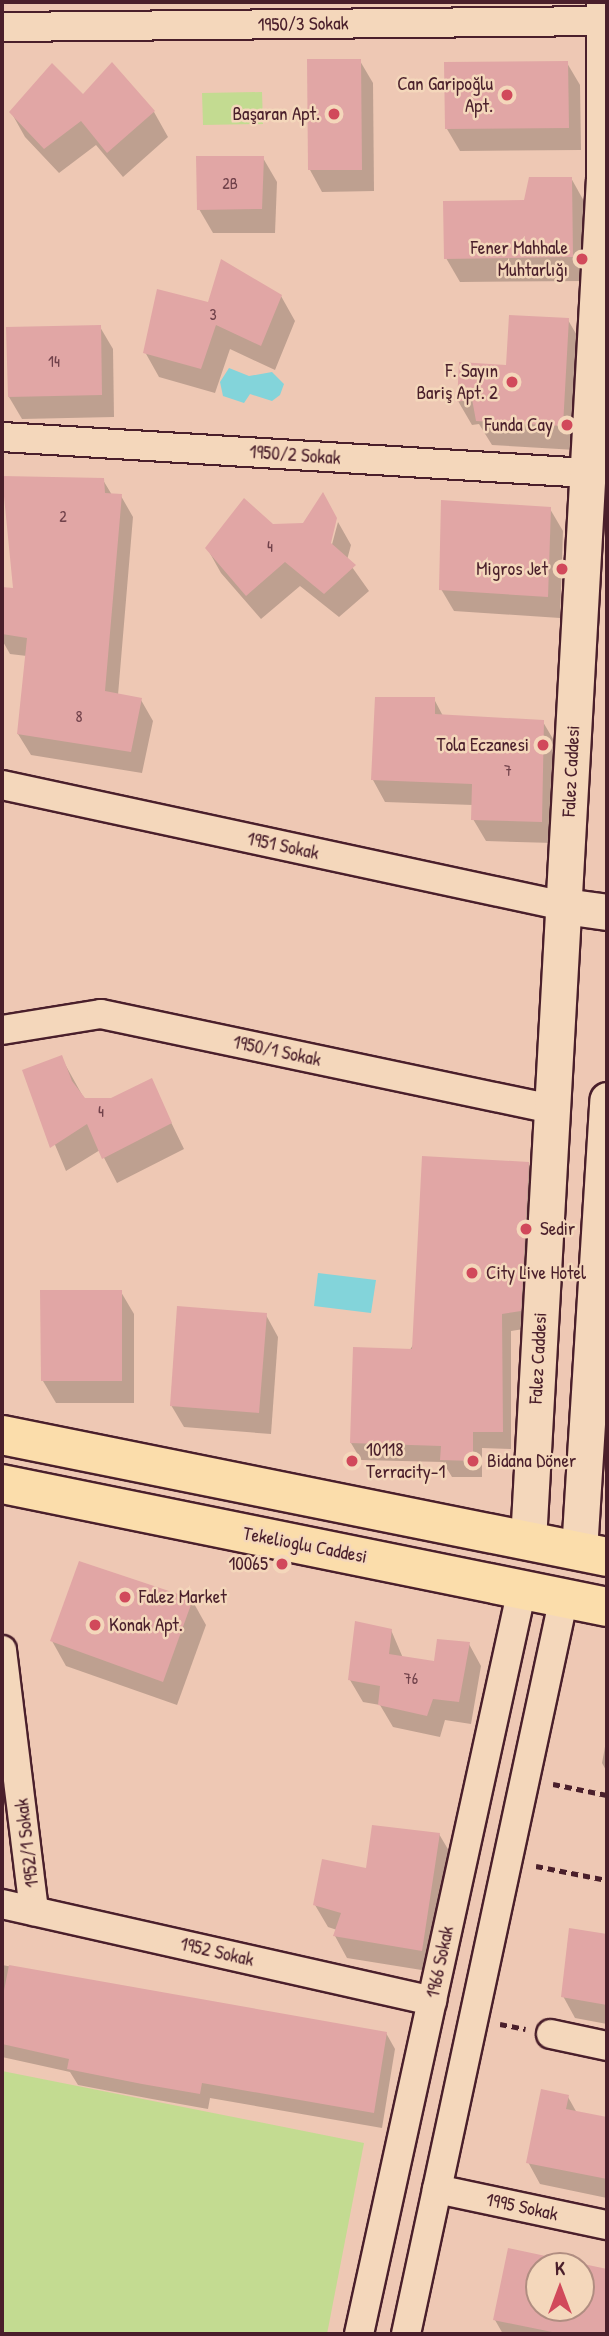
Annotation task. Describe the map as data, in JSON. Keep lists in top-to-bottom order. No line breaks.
{"streets":{"main road":["Tekelioglu Caddesi"],"street":["1950/3 Sokak","1950/2 Sokak","Falez Caddesi","1951 Sokak","1950/1 Sokak","1952/1 Sokak","1952 Sokak","1966 Sokak","1995 Sokak"]},"crossings":[["1950/3 Sokak","Falez Caddesi"],["1950/2 Sokak","Falez Caddesi"],["Falez Caddesi","1951 Sokak"],["Falez Caddesi","1950/1 Sokak"],["Tekelioglu Caddesi","1966 Sokak"],["1952/1 Sokak","1952 Sokak"],["1952 Sokak","1966 Sokak"]],"places":["Can Garipoğlu Apt.","Başaran Apt.","Fener Mahhale Muhtarlığı","F. Sayın Bariş Apt. 2","Funda Cay","Migros Jet","Tola Eczanesi","Sedir","City Live Hotel","10118 Terracity-1","Bidana Döner","10065","Falez Market","Konak Apt."],"house_numbers":["2B","3","14","2","4","8","7","4","76"],"north":"top"}
